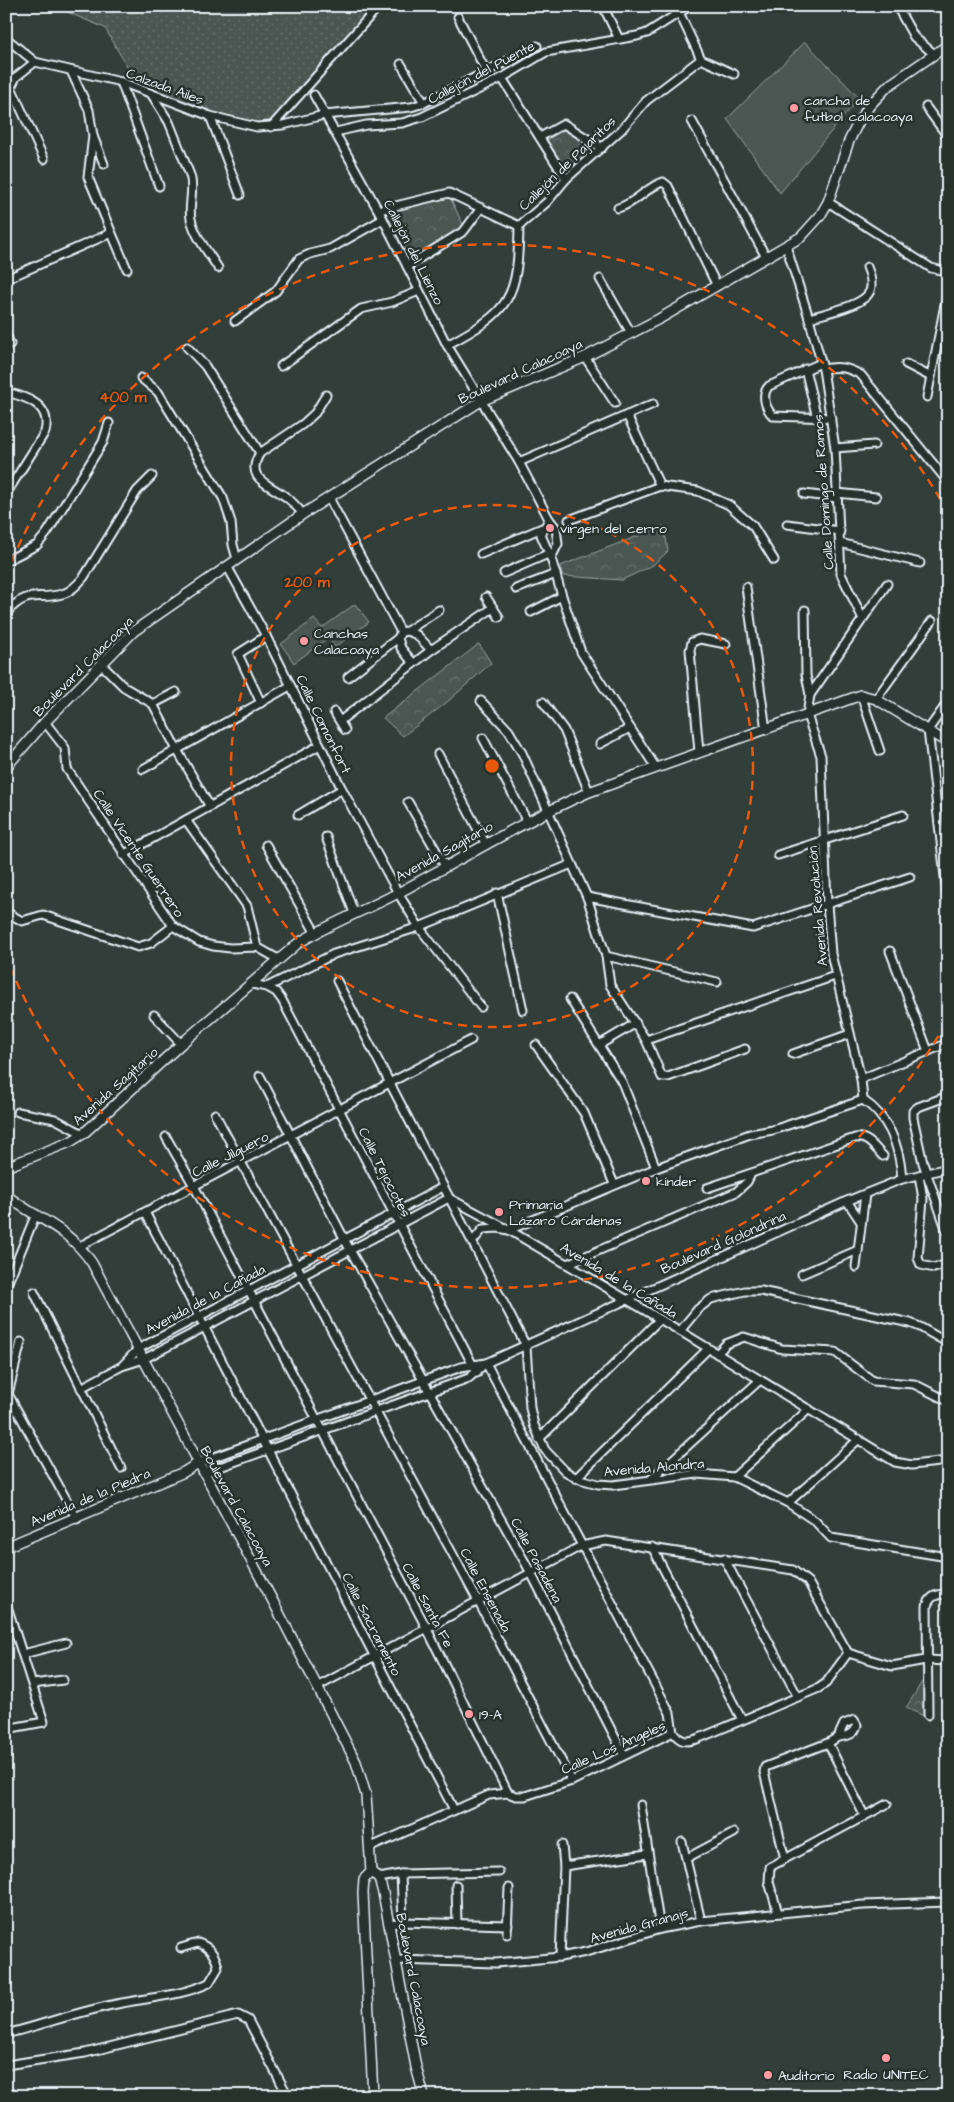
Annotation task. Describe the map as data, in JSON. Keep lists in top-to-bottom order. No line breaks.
{"streets":{"street":["Callejón del Puente","Calzada Ailes","Callejón de Pajaritos","Callejón del Lienzo","Boulevard Calacoaya","Calle Domingo de Ramos","Calle Comonfort","Avenida Sagitario","Calle Vicente Guerrero","Avenida Revolución","Calle Jilguero","Calle Tejocotes","Boulevard Golondrina","Avenida de la Cañada","Avenida Alondra","Avenida de la Piedra","Calle Pasadena","Calle Ensenada","Calle Santa Fe","Calle Sacramento","Calle Los Ángeles","Avenida Granajs"]},"crossings":[["Callejón del Puente","Callejón del Lienzo"],["Calzada Ailes","Callejón del Lienzo"],["Callejón de Pajaritos","Callejón del Lienzo"],["Callejón del Lienzo","Boulevard Calacoaya"],["Boulevard Calacoaya","Calle Domingo de Ramos"],["Boulevard Calacoaya","Calle Comonfort"],["Boulevard Calacoaya","Calle Vicente Guerrero"],["Boulevard Calacoaya","Calle Jilguero"],["Boulevard Calacoaya","Boulevard Golondrina"],["Boulevard Calacoaya","Avenida de la Cañada"],["Boulevard Calacoaya","Avenida de la Piedra"],["Boulevard Calacoaya","Calle Los Ángeles"],["Boulevard Calacoaya","Avenida Granajs"],["Calle Comonfort","Avenida Sagitario"],["Avenida Sagitario","Avenida Revolución"],["Calle Jilguero","Calle Tejocotes"],["Calle Jilguero","Calle Pasadena"],["Calle Jilguero","Calle Ensenada"],["Calle Jilguero","Calle Santa Fe"],["Calle Jilguero","Calle Sacramento"],["Calle Tejocotes","Boulevard Golondrina"],["Calle Tejocotes","Avenida de la Cañada"],["Boulevard Golondrina","Avenida de la Cañada"],["Boulevard Golondrina","Avenida Alondra"],["Boulevard Golondrina","Avenida de la Piedra"],["Boulevard Golondrina","Calle Pasadena"],["Boulevard Golondrina","Calle Ensenada"],["Boulevard Golondrina","Calle Santa Fe"],["Boulevard Golondrina","Calle Sacramento"],["Avenida de la Cañada","Calle Pasadena"],["Avenida de la Cañada","Calle Ensenada"],["Avenida de la Cañada","Calle Santa Fe"],["Avenida de la Cañada","Calle Sacramento"],["Calle Pasadena","Calle Los Ángeles"],["Calle Ensenada","Calle Los Ángeles"],["Calle Santa Fe","Calle Los Ángeles"],["Calle Sacramento","Calle Los Ángeles"]],"places":["cancha de futbol calacoaya","virgen del cerro","Canchas Calacoaya","kínder","Primaria Lázaro Cárdenas","19-A","Radio UNITEC","Auditorio"],"rings":["400 m","200 m"]}
